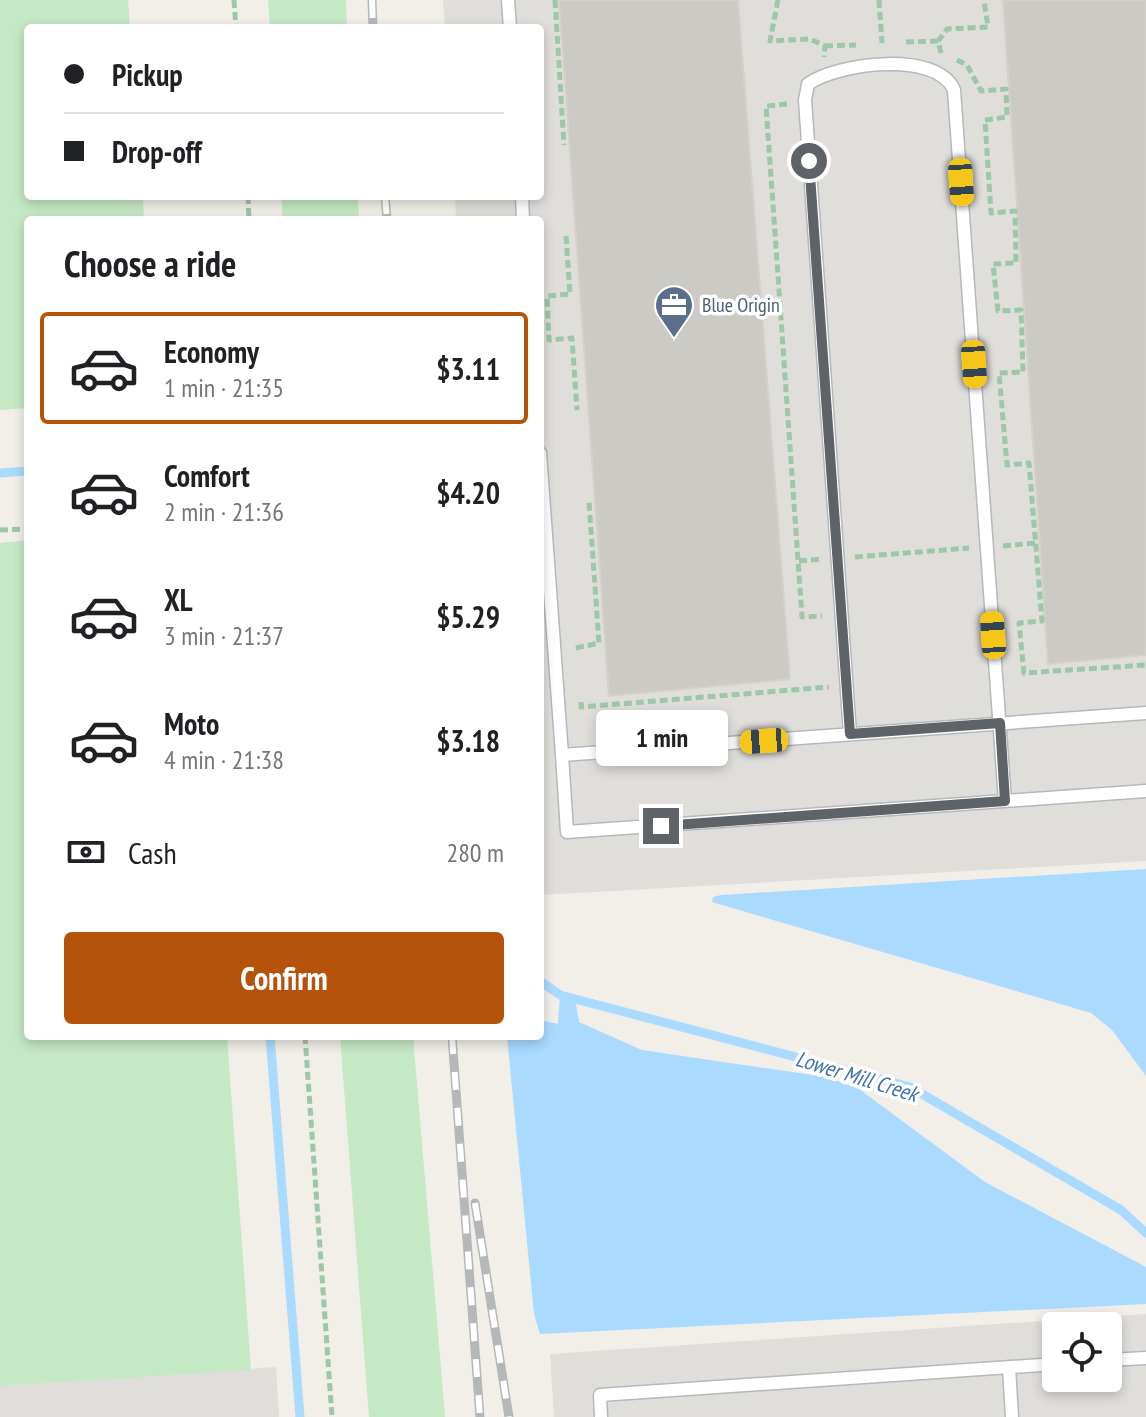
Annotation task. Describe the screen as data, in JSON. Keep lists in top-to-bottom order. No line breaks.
{"water":["Lower Mill Creek"],"places":{"office":["Blue Origin"]},"page":{"banner":["Pickup","Drop-off"],"heading":"Choose a ride","list":[{"name":"Economy","note":"1 min · 21:35","value":"$3.11"},{"name":"Comfort","note":"2 min · 21:36","value":"$4.20"},{"name":"XL","note":"3 min · 21:37","value":"$5.29"},{"name":"Moto","note":"4 min · 21:38","value":"$3.18"}],"bubble":"1 min","pay":["Cash","280 m"],"buttons":"Confirm"}}
